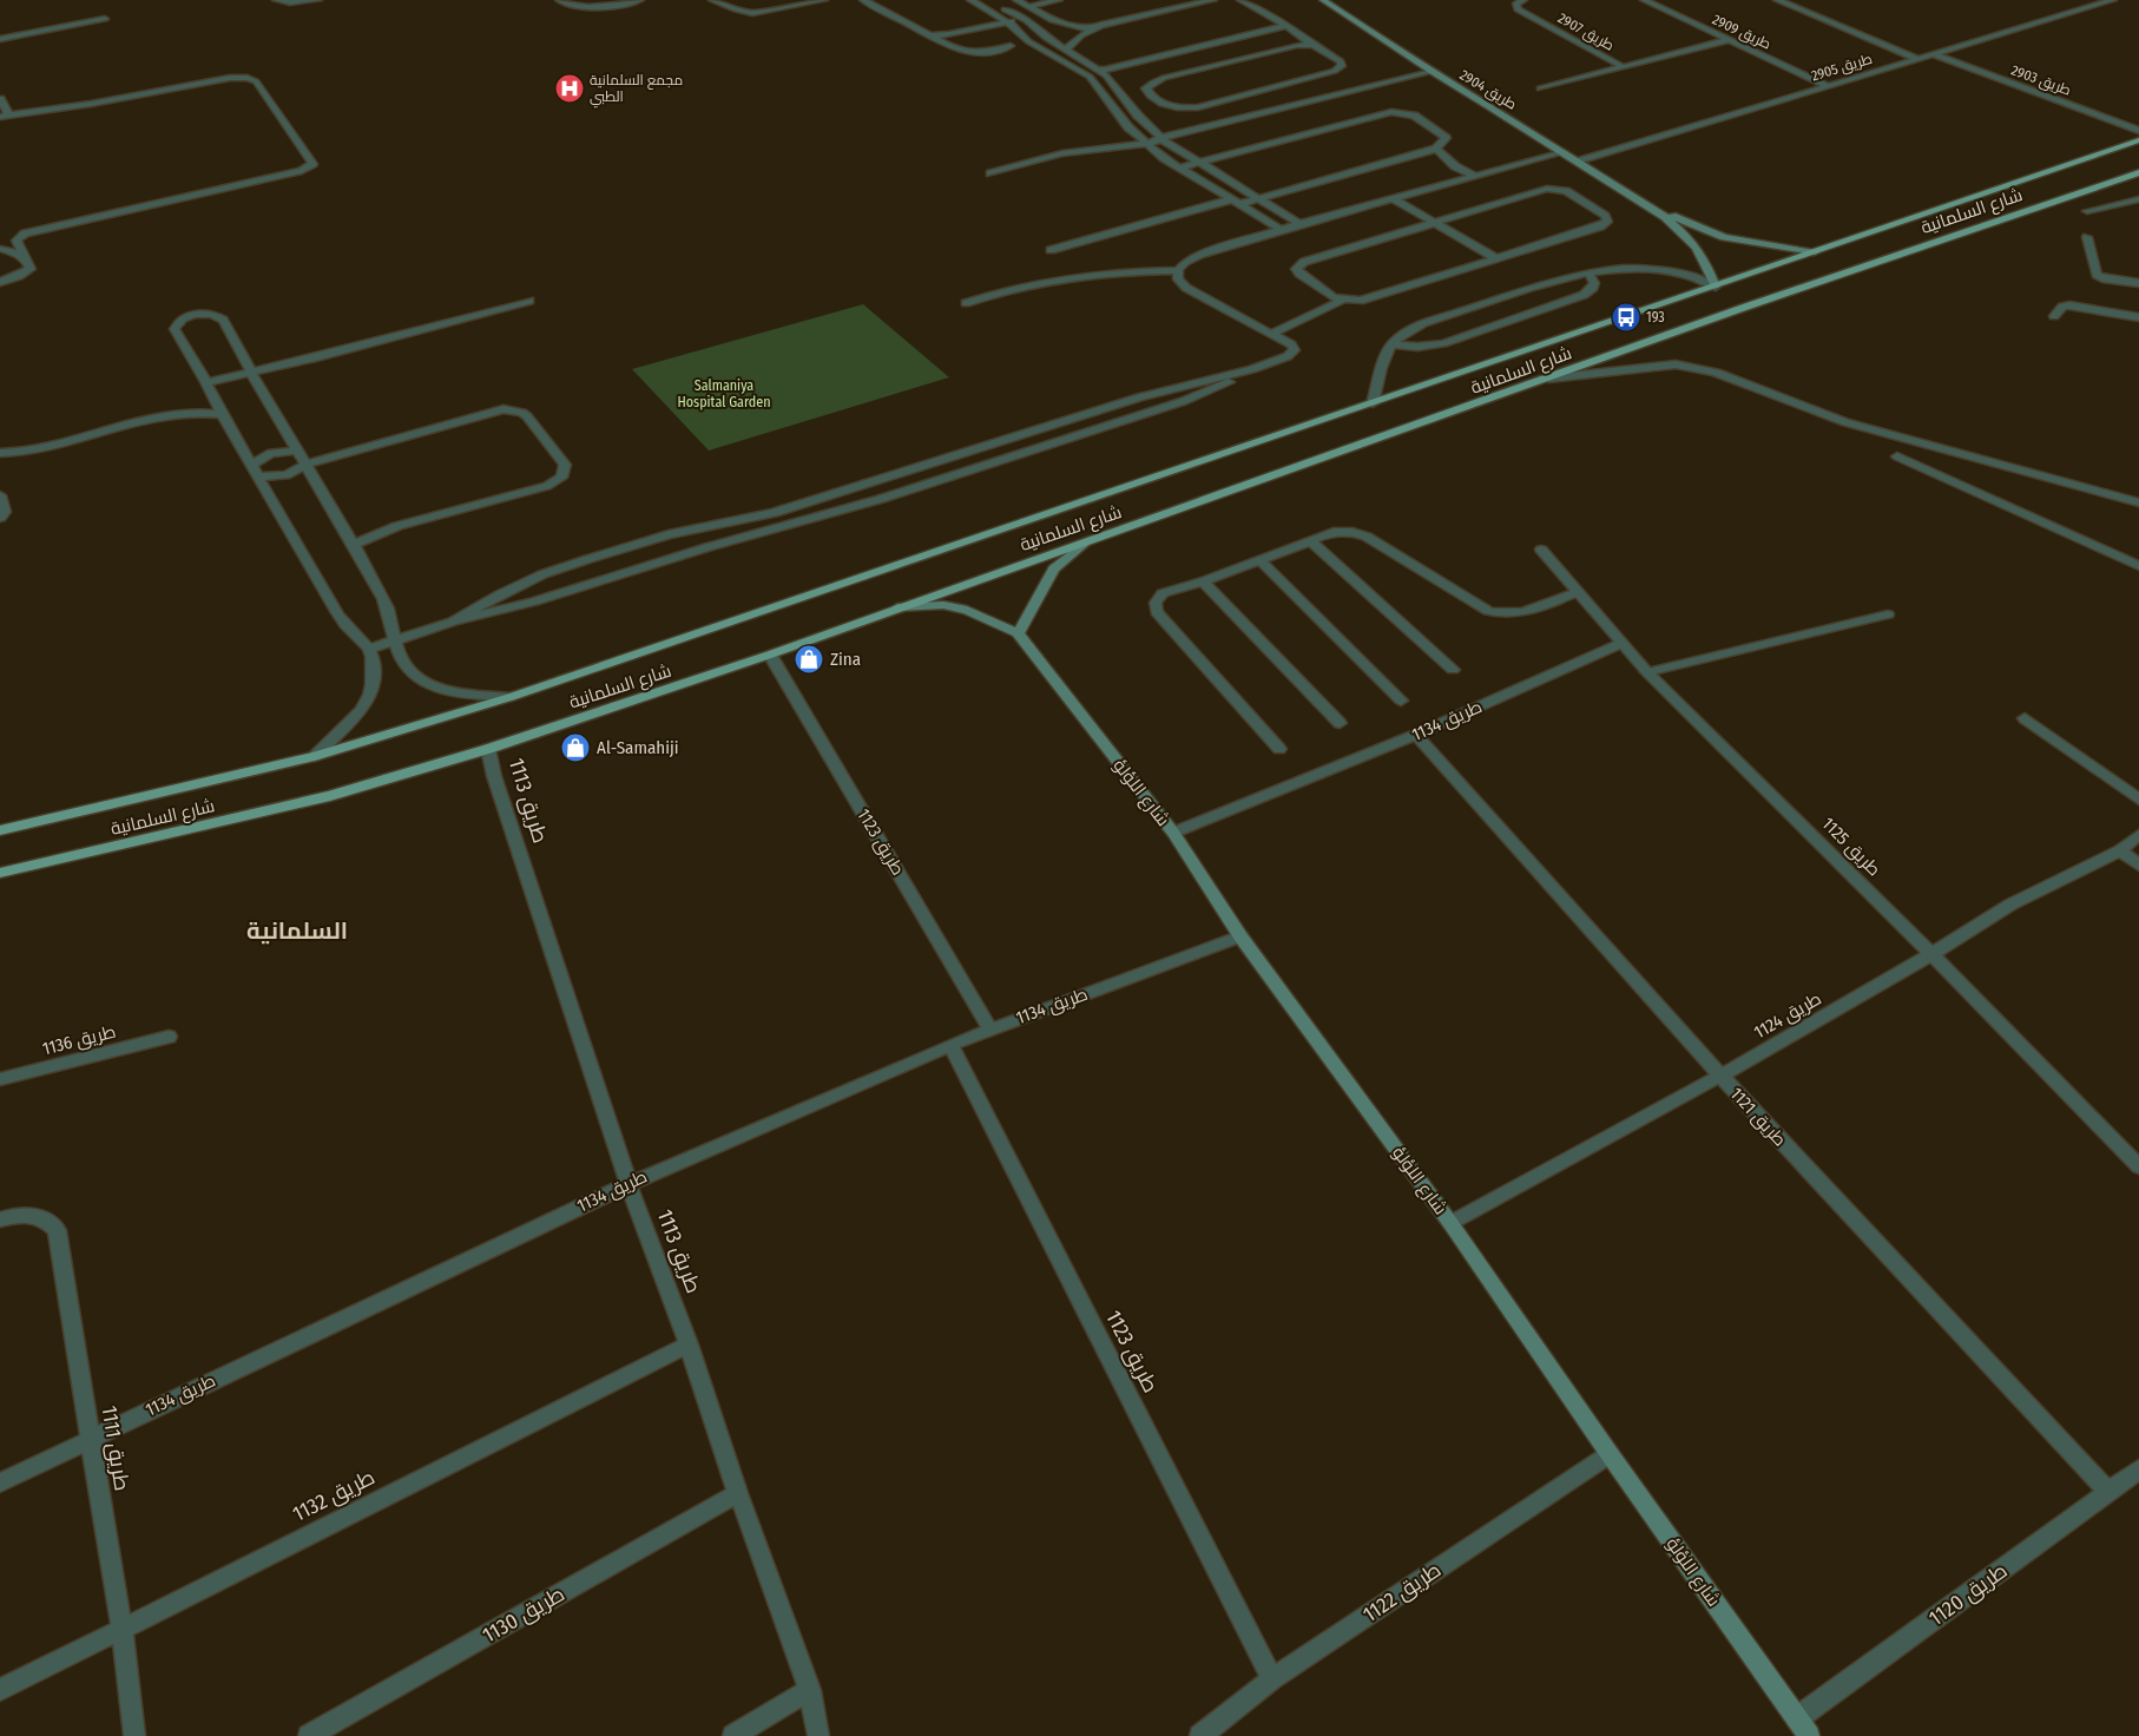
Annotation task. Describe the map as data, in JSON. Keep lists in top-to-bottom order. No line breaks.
{"streets":{"main road":["شارع السلمانية"],"street":["طريق 2907","طريق 2909","طريق 2905","طريق 2903","طريق 2904","طريق 1134","شارع اللؤلؤ","طريق 1113","طريق 1123","طريق 1125","طريق 1124","طريق 1136","طريق 1121","طريق 1111","طريق 1132","طريق 1122","طريق 1120","طريق 1130"]},"crossings":[["طريق 2907","طريق 2909"],["طريق 2909","طريق 2905"],["طريق 2905","طريق 2903"],["طريق 2905","طريق 2904"],["طريق 2904","شارع السلمانية"],["شارع السلمانية","شارع اللؤلؤ"],["شارع السلمانية","طريق 1113"],["شارع السلمانية","طريق 1123"],["طريق 1134","شارع اللؤلؤ"],["طريق 1134","طريق 1113"],["طريق 1134","طريق 1123"],["طريق 1134","طريق 1125"],["طريق 1134","طريق 1121"],["طريق 1134","طريق 1111"],["شارع اللؤلؤ","طريق 1124"],["شارع اللؤلؤ","طريق 1122"],["شارع اللؤلؤ","طريق 1120"],["طريق 1113","طريق 1132"],["طريق 1113","طريق 1130"],["طريق 1123","طريق 1122"],["طريق 1125","طريق 1124"],["طريق 1124","طريق 1121"],["طريق 1121","طريق 1120"],["طريق 1111","طريق 1132"]],"districts":["السلمانية"],"parks":["Salmaniya Hospital Garden"],"places":{"hospital":["مجمع السلمانية الطبي"],"bus stop":["193"],"shop":["Zina","Al-Samahiji"]}}
